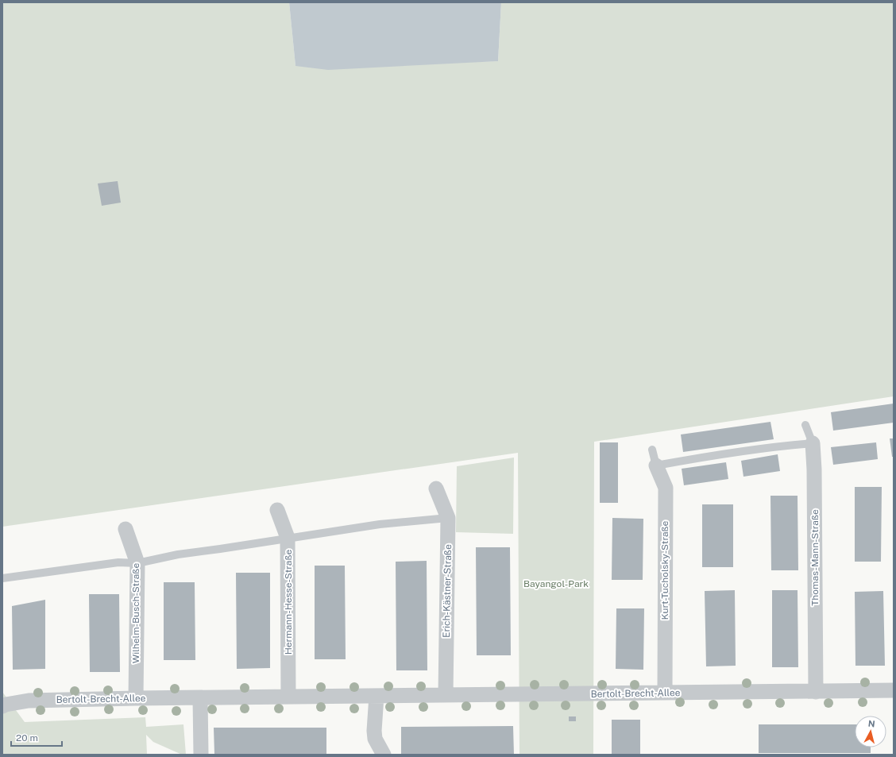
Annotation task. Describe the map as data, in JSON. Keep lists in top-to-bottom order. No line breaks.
{"streets":{"street":["Thomas-Mann-Straße","Kurt-Tucholsky-Straße","Erich-Kästner-Straße","Hermann-Hesse-Straße","Wilhelm-Busch-Straße","Bertolt-Brecht-Allee"]},"crossings":[["Thomas-Mann-Straße","Bertolt-Brecht-Allee"],["Kurt-Tucholsky-Straße","Bertolt-Brecht-Allee"],["Erich-Kästner-Straße","Bertolt-Brecht-Allee"],["Hermann-Hesse-Straße","Bertolt-Brecht-Allee"],["Wilhelm-Busch-Straße","Bertolt-Brecht-Allee"]],"parks":["Bayangol-Park"],"scale_bar":"20 m","north":"top"}
